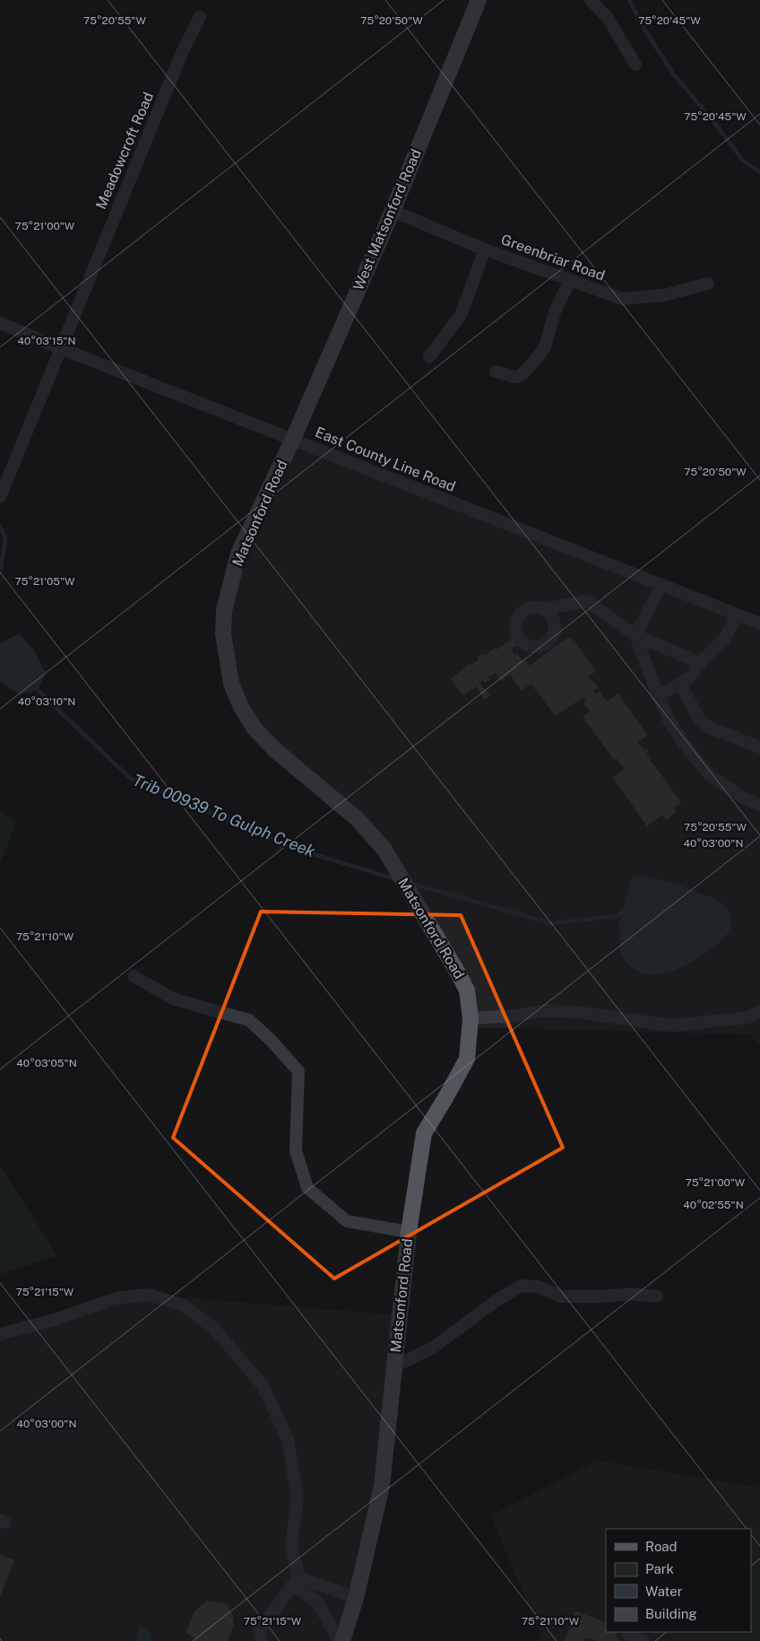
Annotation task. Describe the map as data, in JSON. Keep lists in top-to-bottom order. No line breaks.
{"streets":{"main road":["West Matsonford Road","Matsonford Road"],"street":["Meadowcroft Road","Greenbriar Road","East County Line Road"]},"crossings":[["Meadowcroft Road","East County Line Road"],["West Matsonford Road","Greenbriar Road"],["West Matsonford Road","East County Line Road"],["West Matsonford Road","Matsonford Road"],["East County Line Road","Matsonford Road"]],"water":["Trib 00939 To Gulph Creek"],"legend":["Road","Park","Water","Building"],"coordinates":["75°20'55\"W","75°20'50\"W","75°20'45\"W","75°21'00\"W","40°03'15\"N","75°21'05\"W","40°03'10\"N","40°03'00\"N","75°21'10\"W","40°03'05\"N","40°02'55\"N","75°21'15\"W"]}
